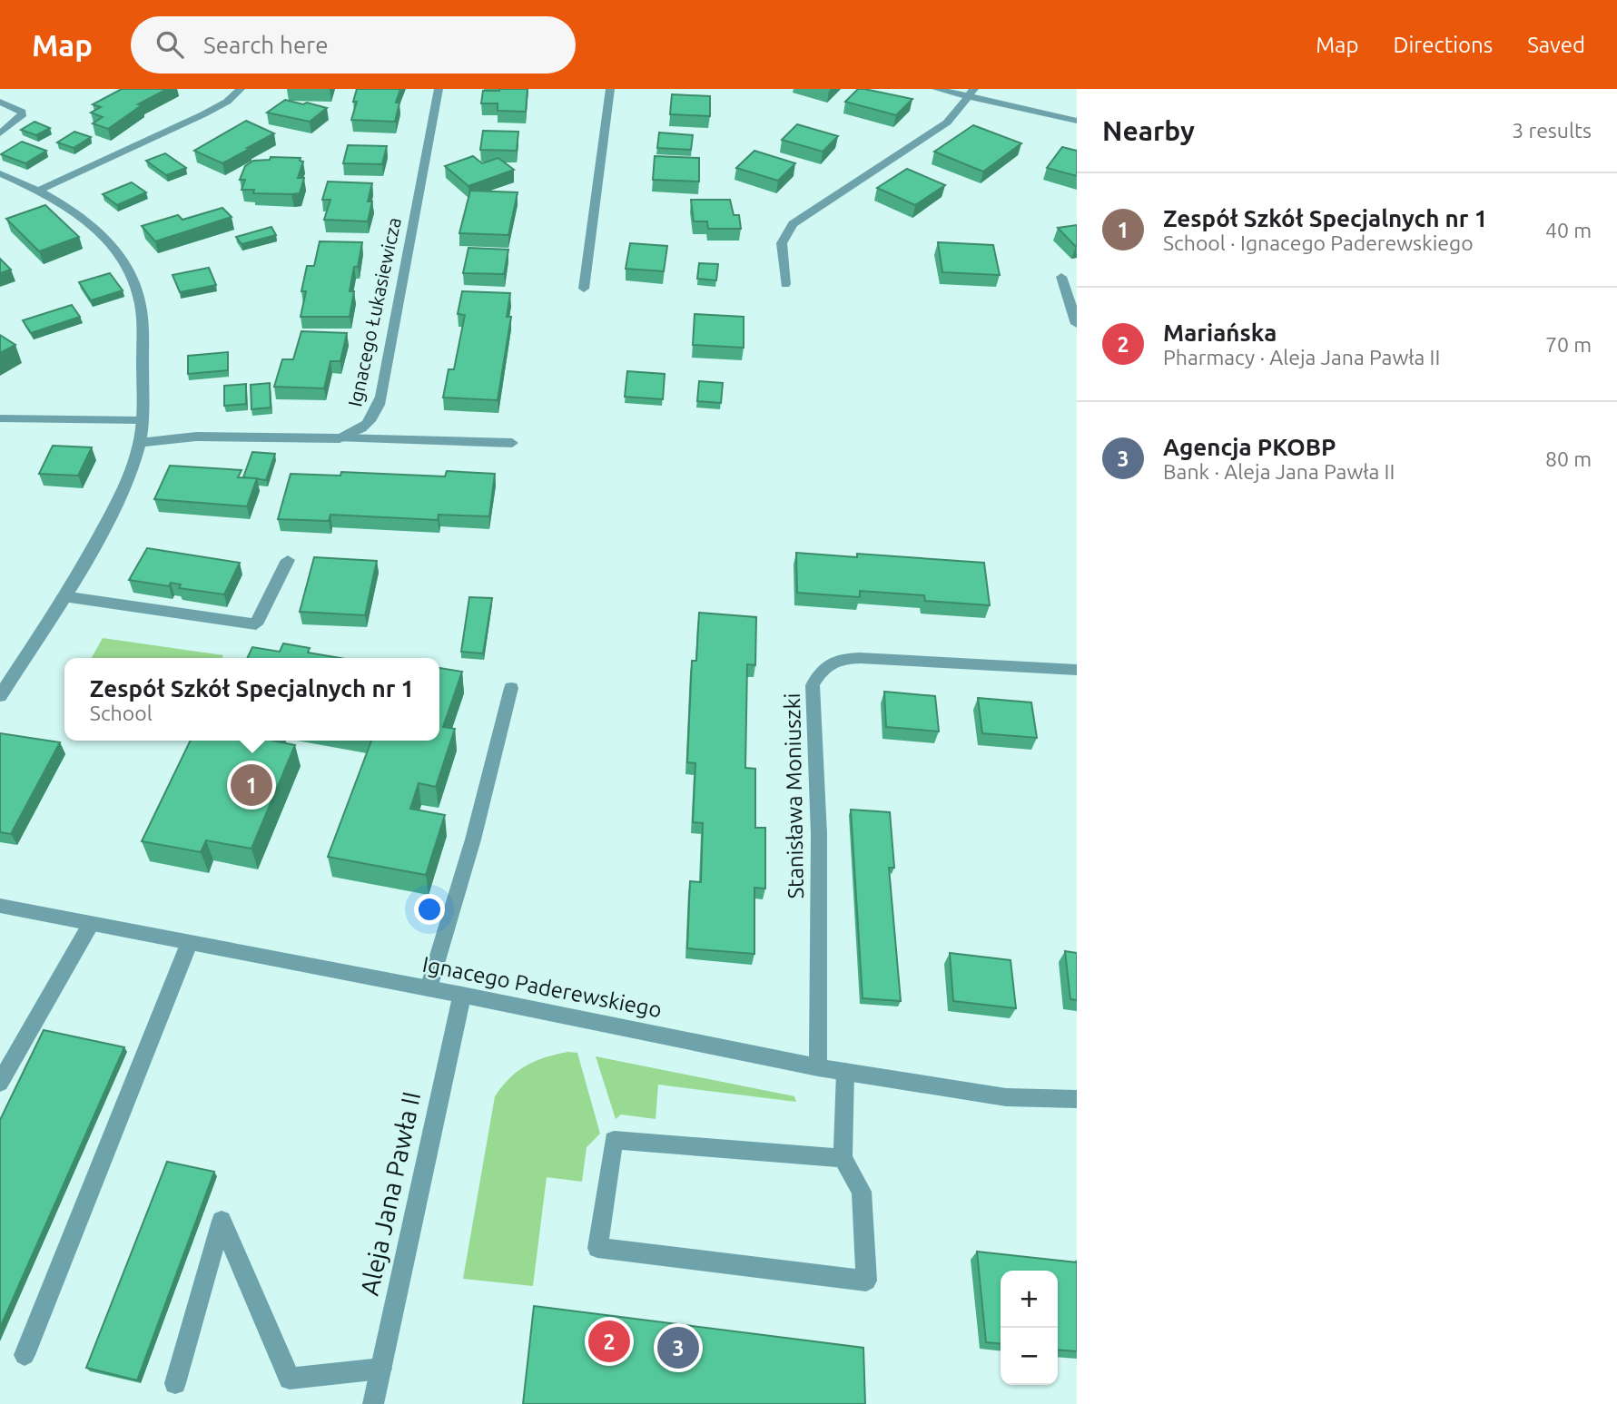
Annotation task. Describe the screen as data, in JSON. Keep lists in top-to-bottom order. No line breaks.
{"streets":{"street":["Ignacego Łukasiewicza","Stanisława Moniuszki","Ignacego Paderewskiego","Aleja Jana Pawła II"]},"crossings":[["Stanisława Moniuszki","Ignacego Paderewskiego"],["Ignacego Paderewskiego","Aleja Jana Pawła II"]],"page":{"header":"Map","search":"Search here","nav":["Map","Directions","Saved"],"heading":["Nearby","3 results"],"list":[{"mark":"1","name":"Zespół Szkół Specjalnych nr 1","note":"School · Ignacego Paderewskiego","value":"40 m"},{"mark":"2","name":"Mariańska","note":"Pharmacy · Aleja Jana Pawła II","value":"70 m"},{"mark":"3","name":"Agencja PKOBP","note":"Bank · Aleja Jana Pawła II","value":"80 m"}],"popup":["Zespół Szkół Specjalnych nr 1","School"],"pins":["1","2","3"],"map_buttons":["+","−"]}}
